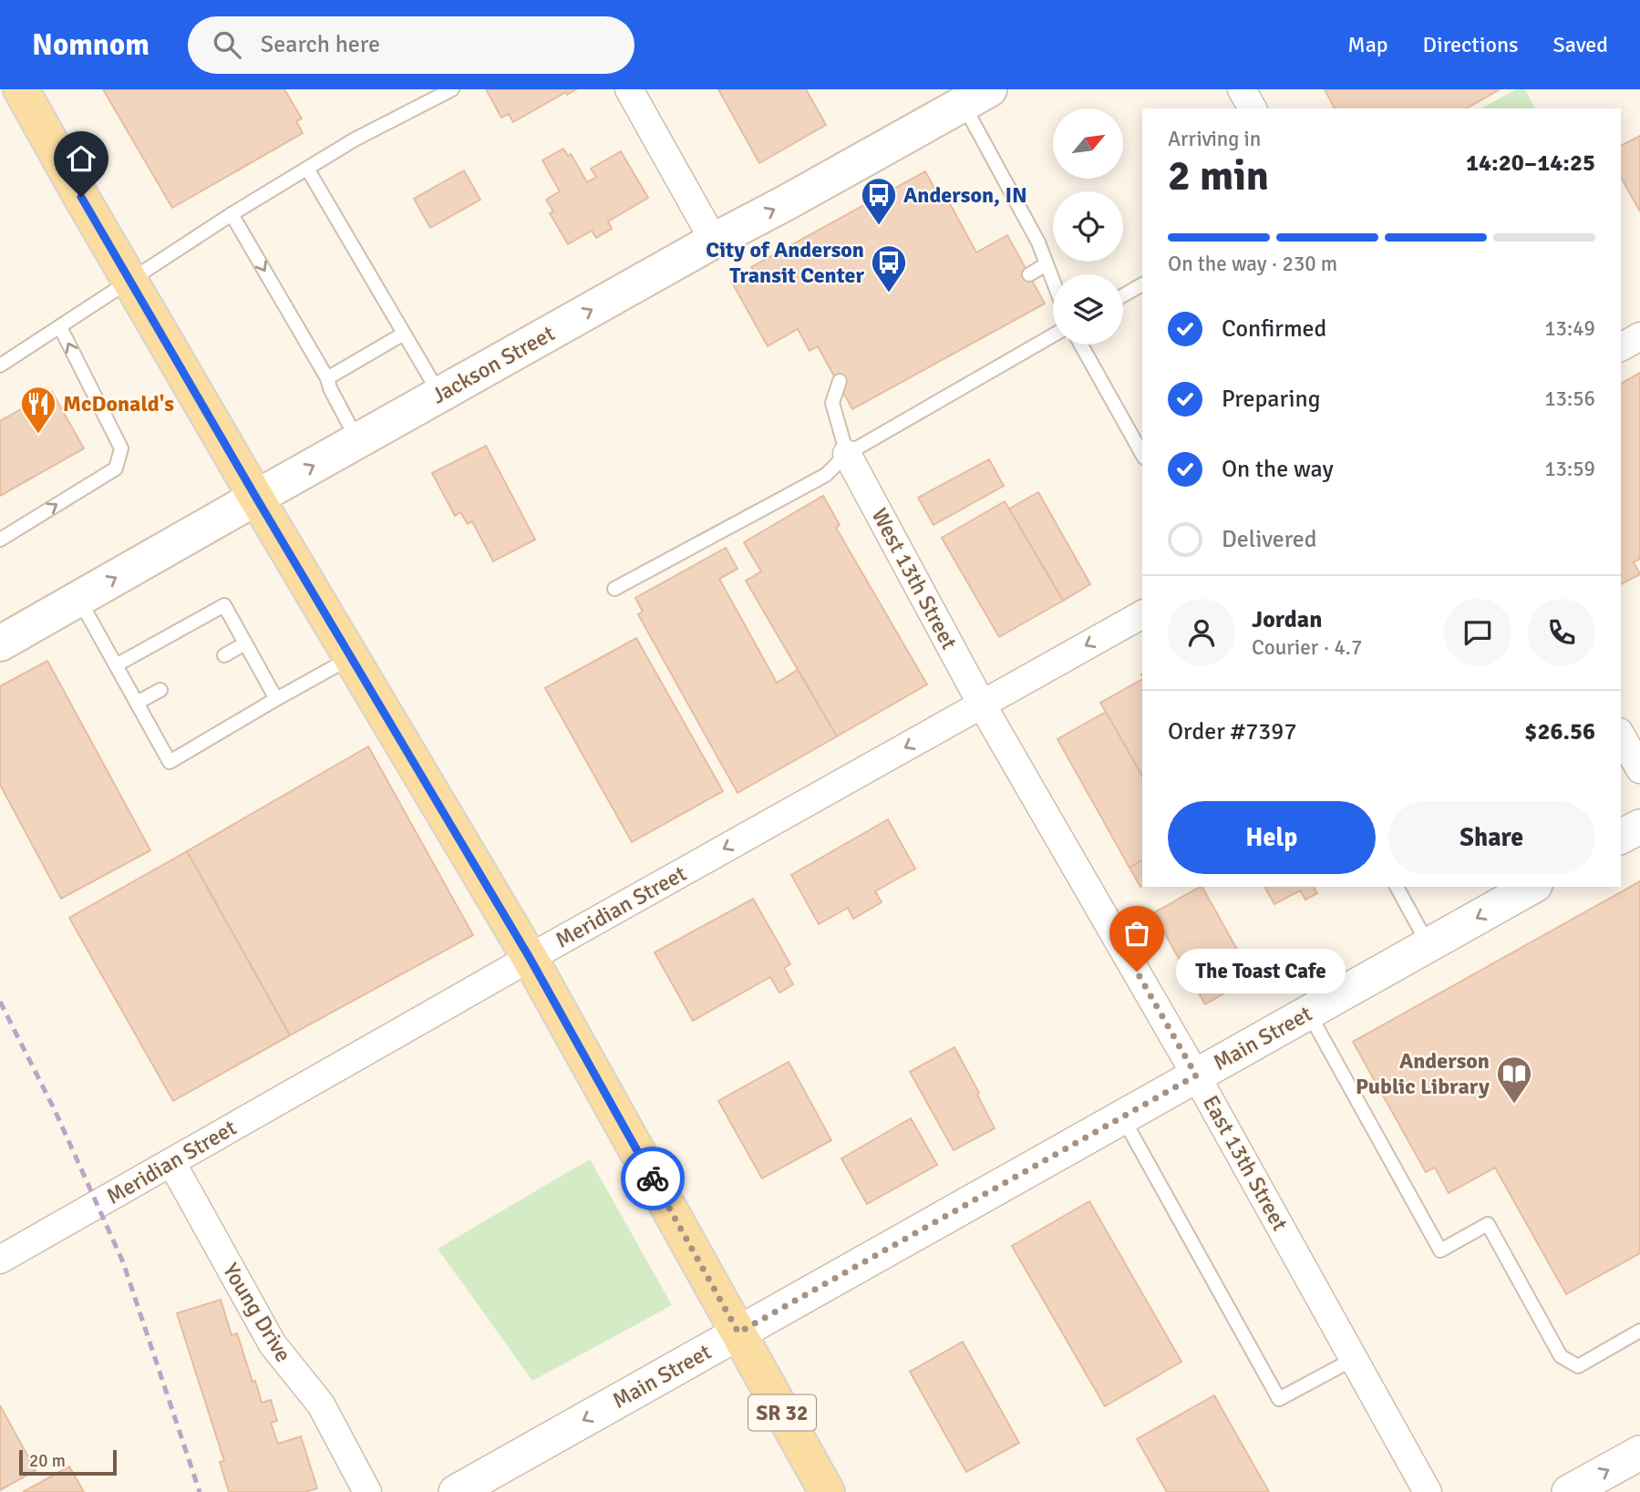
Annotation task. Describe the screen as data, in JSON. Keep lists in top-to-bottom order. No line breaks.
{"streets":{"main road":["Jackson Street","SR 32"],"street":["West 13th Street","Meridian Street","Main Street","East 13th Street","Young Drive"]},"crossings":[["Jackson Street","SR 32"],["West 13th Street","Meridian Street"],["West 13th Street","East 13th Street"],["Meridian Street","East 13th Street"],["Meridian Street","Young Drive"],["Meridian Street","SR 32"],["Main Street","East 13th Street"],["Main Street","SR 32"]],"one_way":["Jackson Street","Meridian Street","Main Street"],"places":{"bus stop":["Anderson, IN","City of Anderson Transit Center"],"restaurant":["McDonald's"],"other":["The Toast Cafe"],"library":["Anderson Public Library"]},"scale_bar":"20 m","north":"top right","page":{"header":"Nomnom","search":"Search here","nav":["Map","Directions","Saved"],"heading":["2 min","Arriving in","14:20–14:25"],"panel":["Jordan","Courier · 4.7","Order #7397","$26.56"],"bar":"On the way · 230 m","list":[["Confirmed","13:49"],["Preparing","13:56"],["On the way","13:59"],"Delivered"],"buttons":["Help","Share"],"bubble":"The Toast Cafe","scale":"20 m"}}
